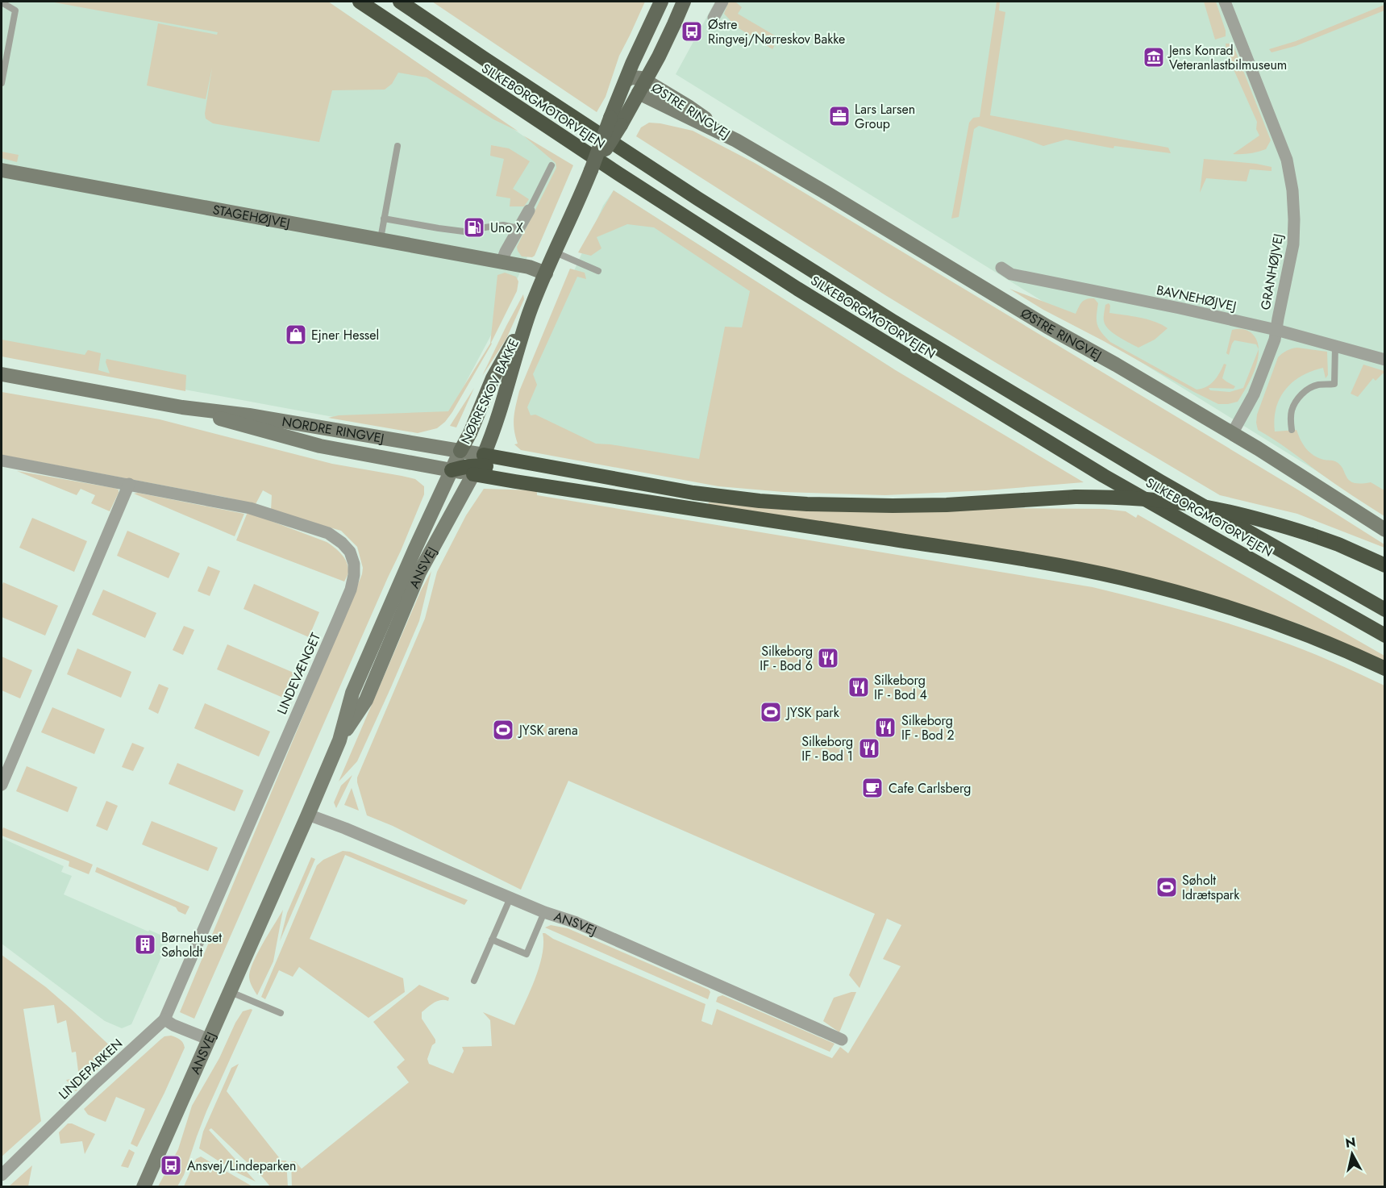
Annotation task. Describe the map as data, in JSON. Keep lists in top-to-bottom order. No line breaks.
{"streets":{"highway":["SILKEBORGMOTORVEJEN"],"main road":["ØSTRE RINGVEJ","STAGEHØJVEJ","NØRRESKOV BAKKE","NORDRE RINGVEJ","ANSVEJ"],"street":["GRANHØJVEJ","BAVNEHØJVEJ","LINDEVÆNGET","LINDEPARKEN"]},"crossings":[["ØSTRE RINGVEJ","GRANHØJVEJ"],["ØSTRE RINGVEJ","NØRRESKOV BAKKE"],["STAGEHØJVEJ","NØRRESKOV BAKKE"],["GRANHØJVEJ","BAVNEHØJVEJ"],["NØRRESKOV BAKKE","NORDRE RINGVEJ"],["NØRRESKOV BAKKE","ANSVEJ"],["NORDRE RINGVEJ","ANSVEJ"],["LINDEVÆNGET","LINDEPARKEN"]],"places":{"bus stop":["Østre Ringvej/Nørreskov Bakke","Ansvej/Lindeparken"],"museum":["Jens Konrad Veteranlastbilmuseum"],"office":["Lars Larsen Group"],"fuel station":["Uno X"],"shop":["Ejner Hessel"],"restaurant":["Silkeborg IF - Bod 6","Silkeborg IF - Bod 4","Silkeborg IF - Bod 2","Silkeborg IF - Bod 1"],"sports":["JYSK park","JYSK arena","Søholt Idrætspark"],"cafe":["Cafe Carlsberg"],"building":["Børnehuset Søholdt"]},"north":"top"}
